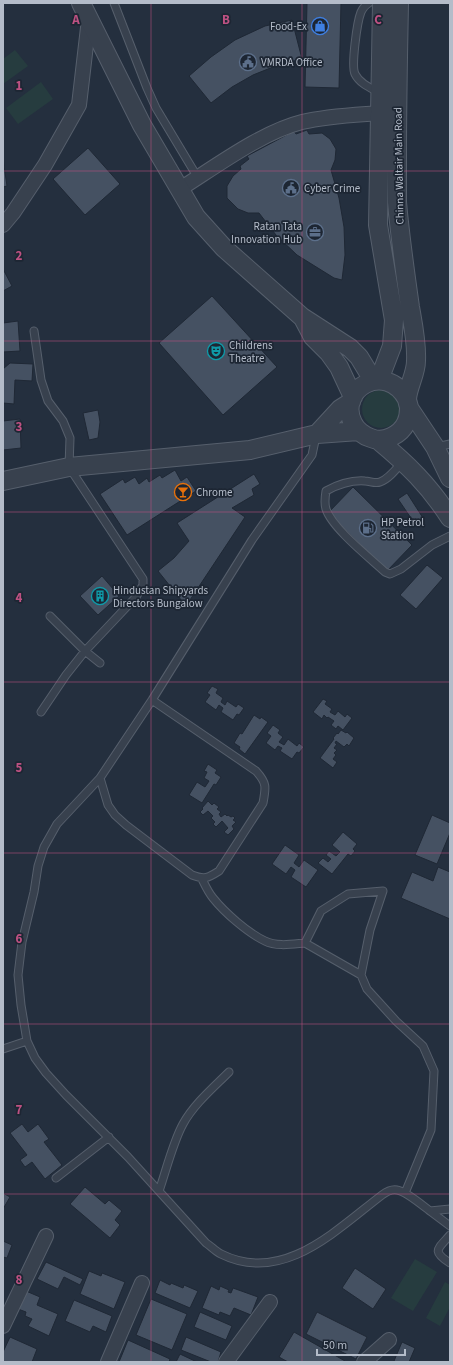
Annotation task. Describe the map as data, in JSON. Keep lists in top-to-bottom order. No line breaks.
{"streets":{"street":["Chinna Waltair Main Road"]},"places":{"shop":["Food-Ex"],"public building":["VMRDA Office","Cyber Crime"],"office":["Ratan Tata Innovation Hub"],"theatre":["Childrens Theatre"],"bar":["Chrome"],"fuel station":["HP Petrol Station"],"building":["Hindustan Shipyards Directors Bungalow"]},"scale_bar":"50 m","grid":{"columns":["A","B","C"],"rows":["1","2","3","4","5","6","7","8"]}}
